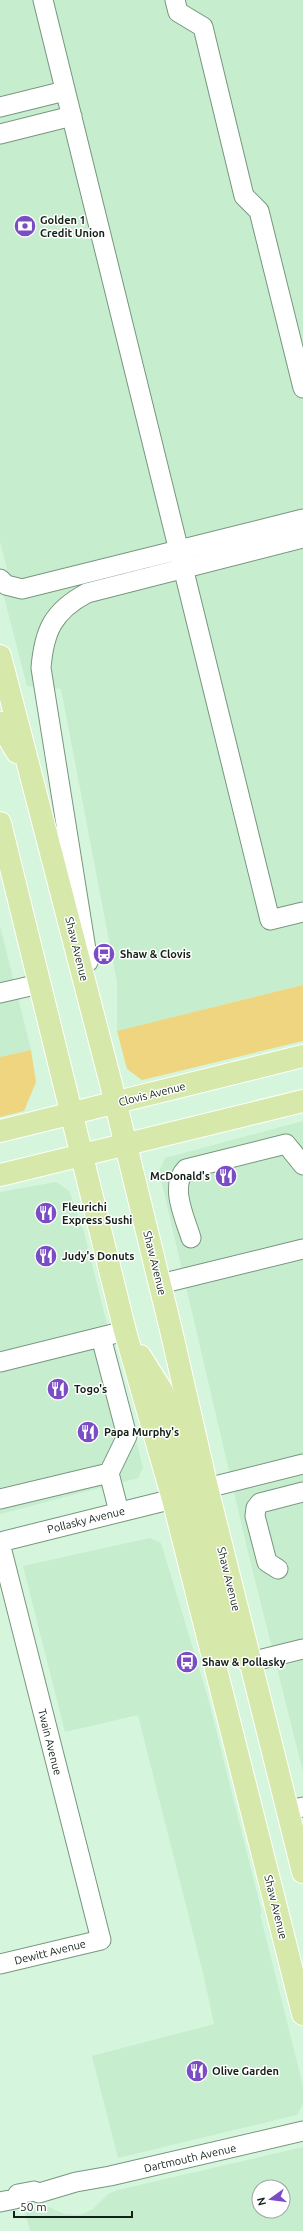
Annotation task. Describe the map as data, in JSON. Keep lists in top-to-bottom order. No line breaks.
{"streets":{"main road":["Shaw Avenue","Clovis Avenue"],"street":["Pollasky Avenue","Twain Avenue","Dewitt Avenue","Dartmouth Avenue"]},"crossings":[["Shaw Avenue","Clovis Avenue"],["Shaw Avenue","Pollasky Avenue"],["Pollasky Avenue","Twain Avenue"],["Twain Avenue","Dewitt Avenue"]],"places":{"bank":["Golden 1 Credit Union"],"bus stop":["Shaw & Clovis","Shaw & Pollasky"],"restaurant":["McDonald's","Fleurichi Express Sushi","Judy's Donuts","Togo's","Papa Murphy's","Olive Garden"]},"scale_bar":"50 m","north":"left"}
